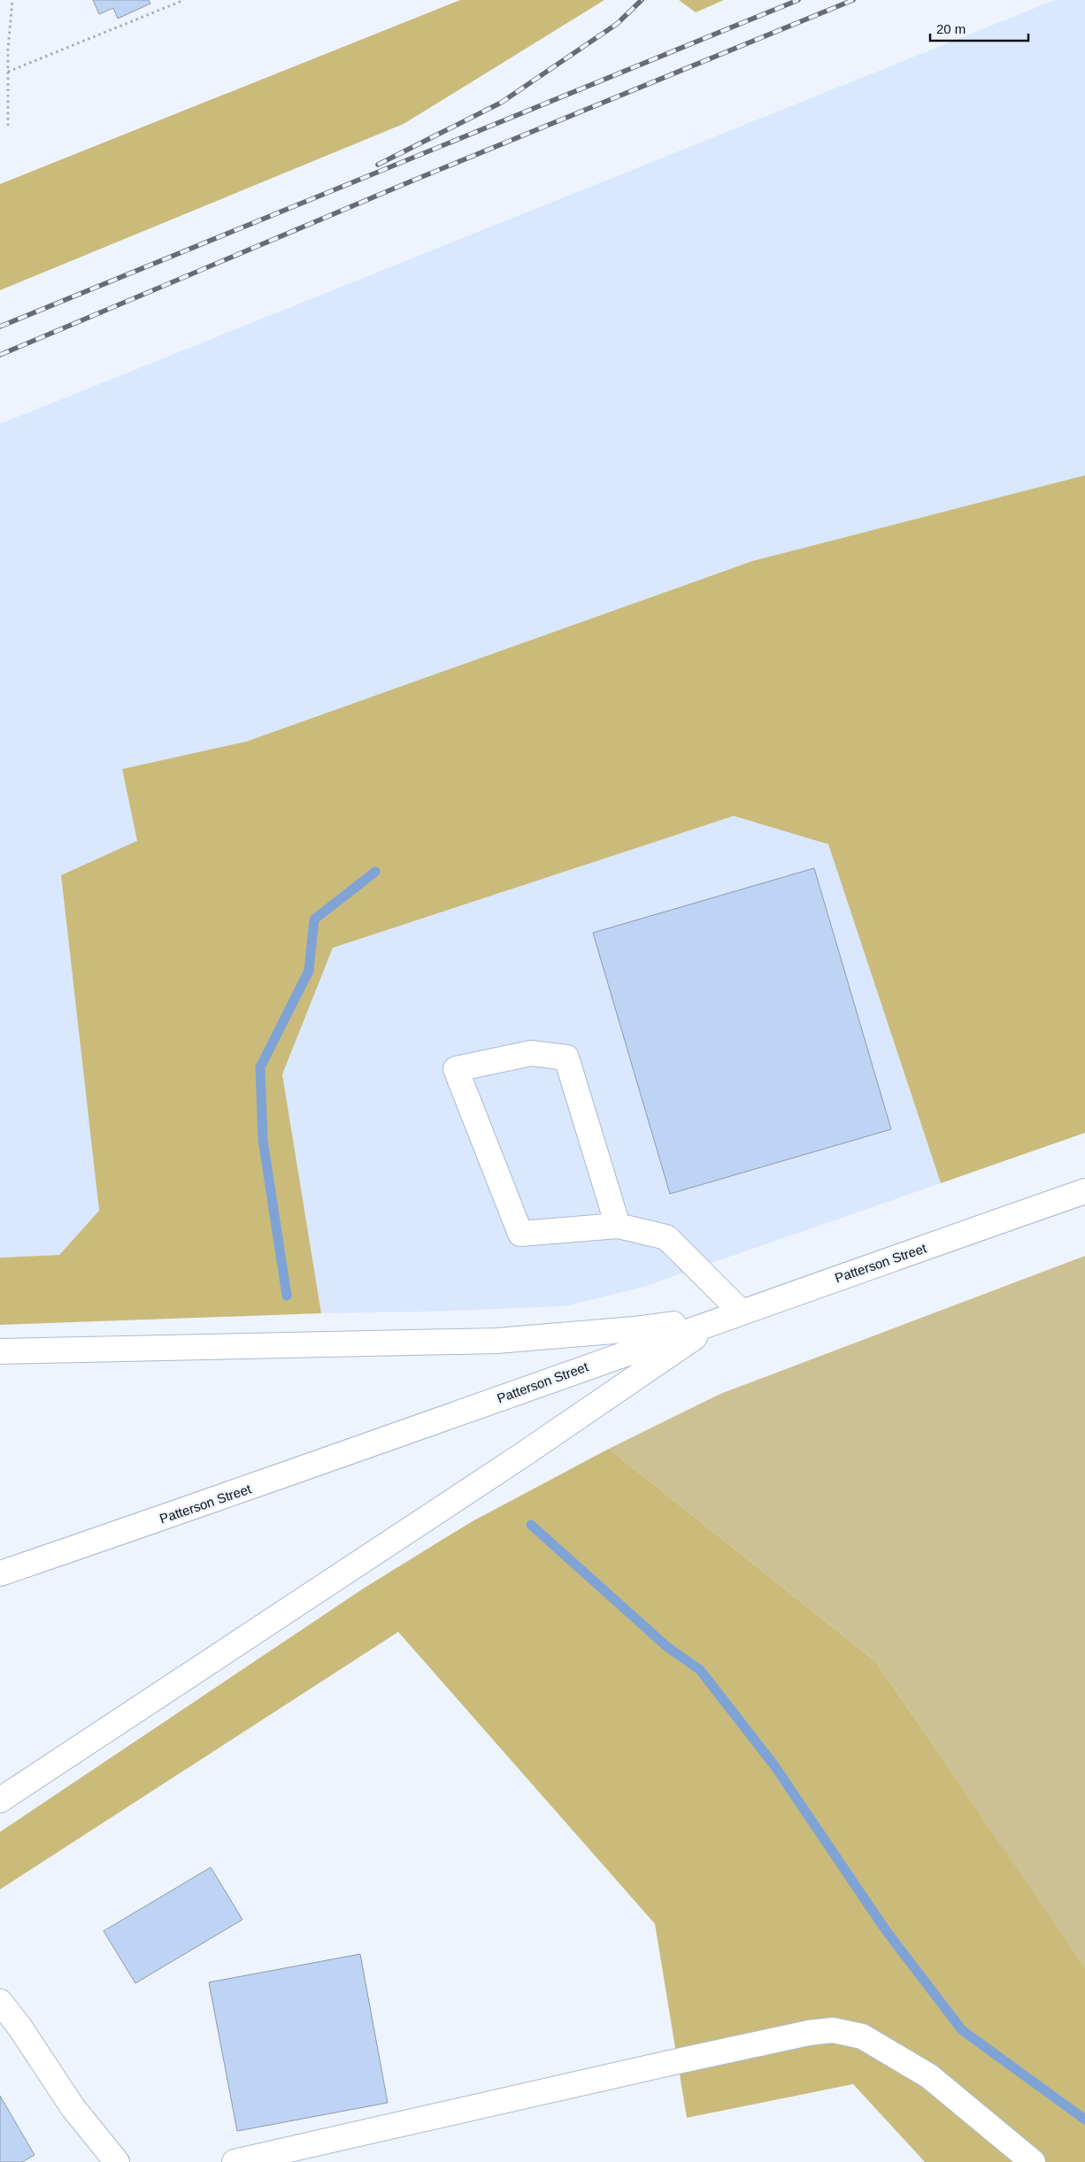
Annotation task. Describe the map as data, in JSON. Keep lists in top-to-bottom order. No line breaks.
{"streets":{"main road":["Patterson Street"]},"scale_bar":"20 m"}
